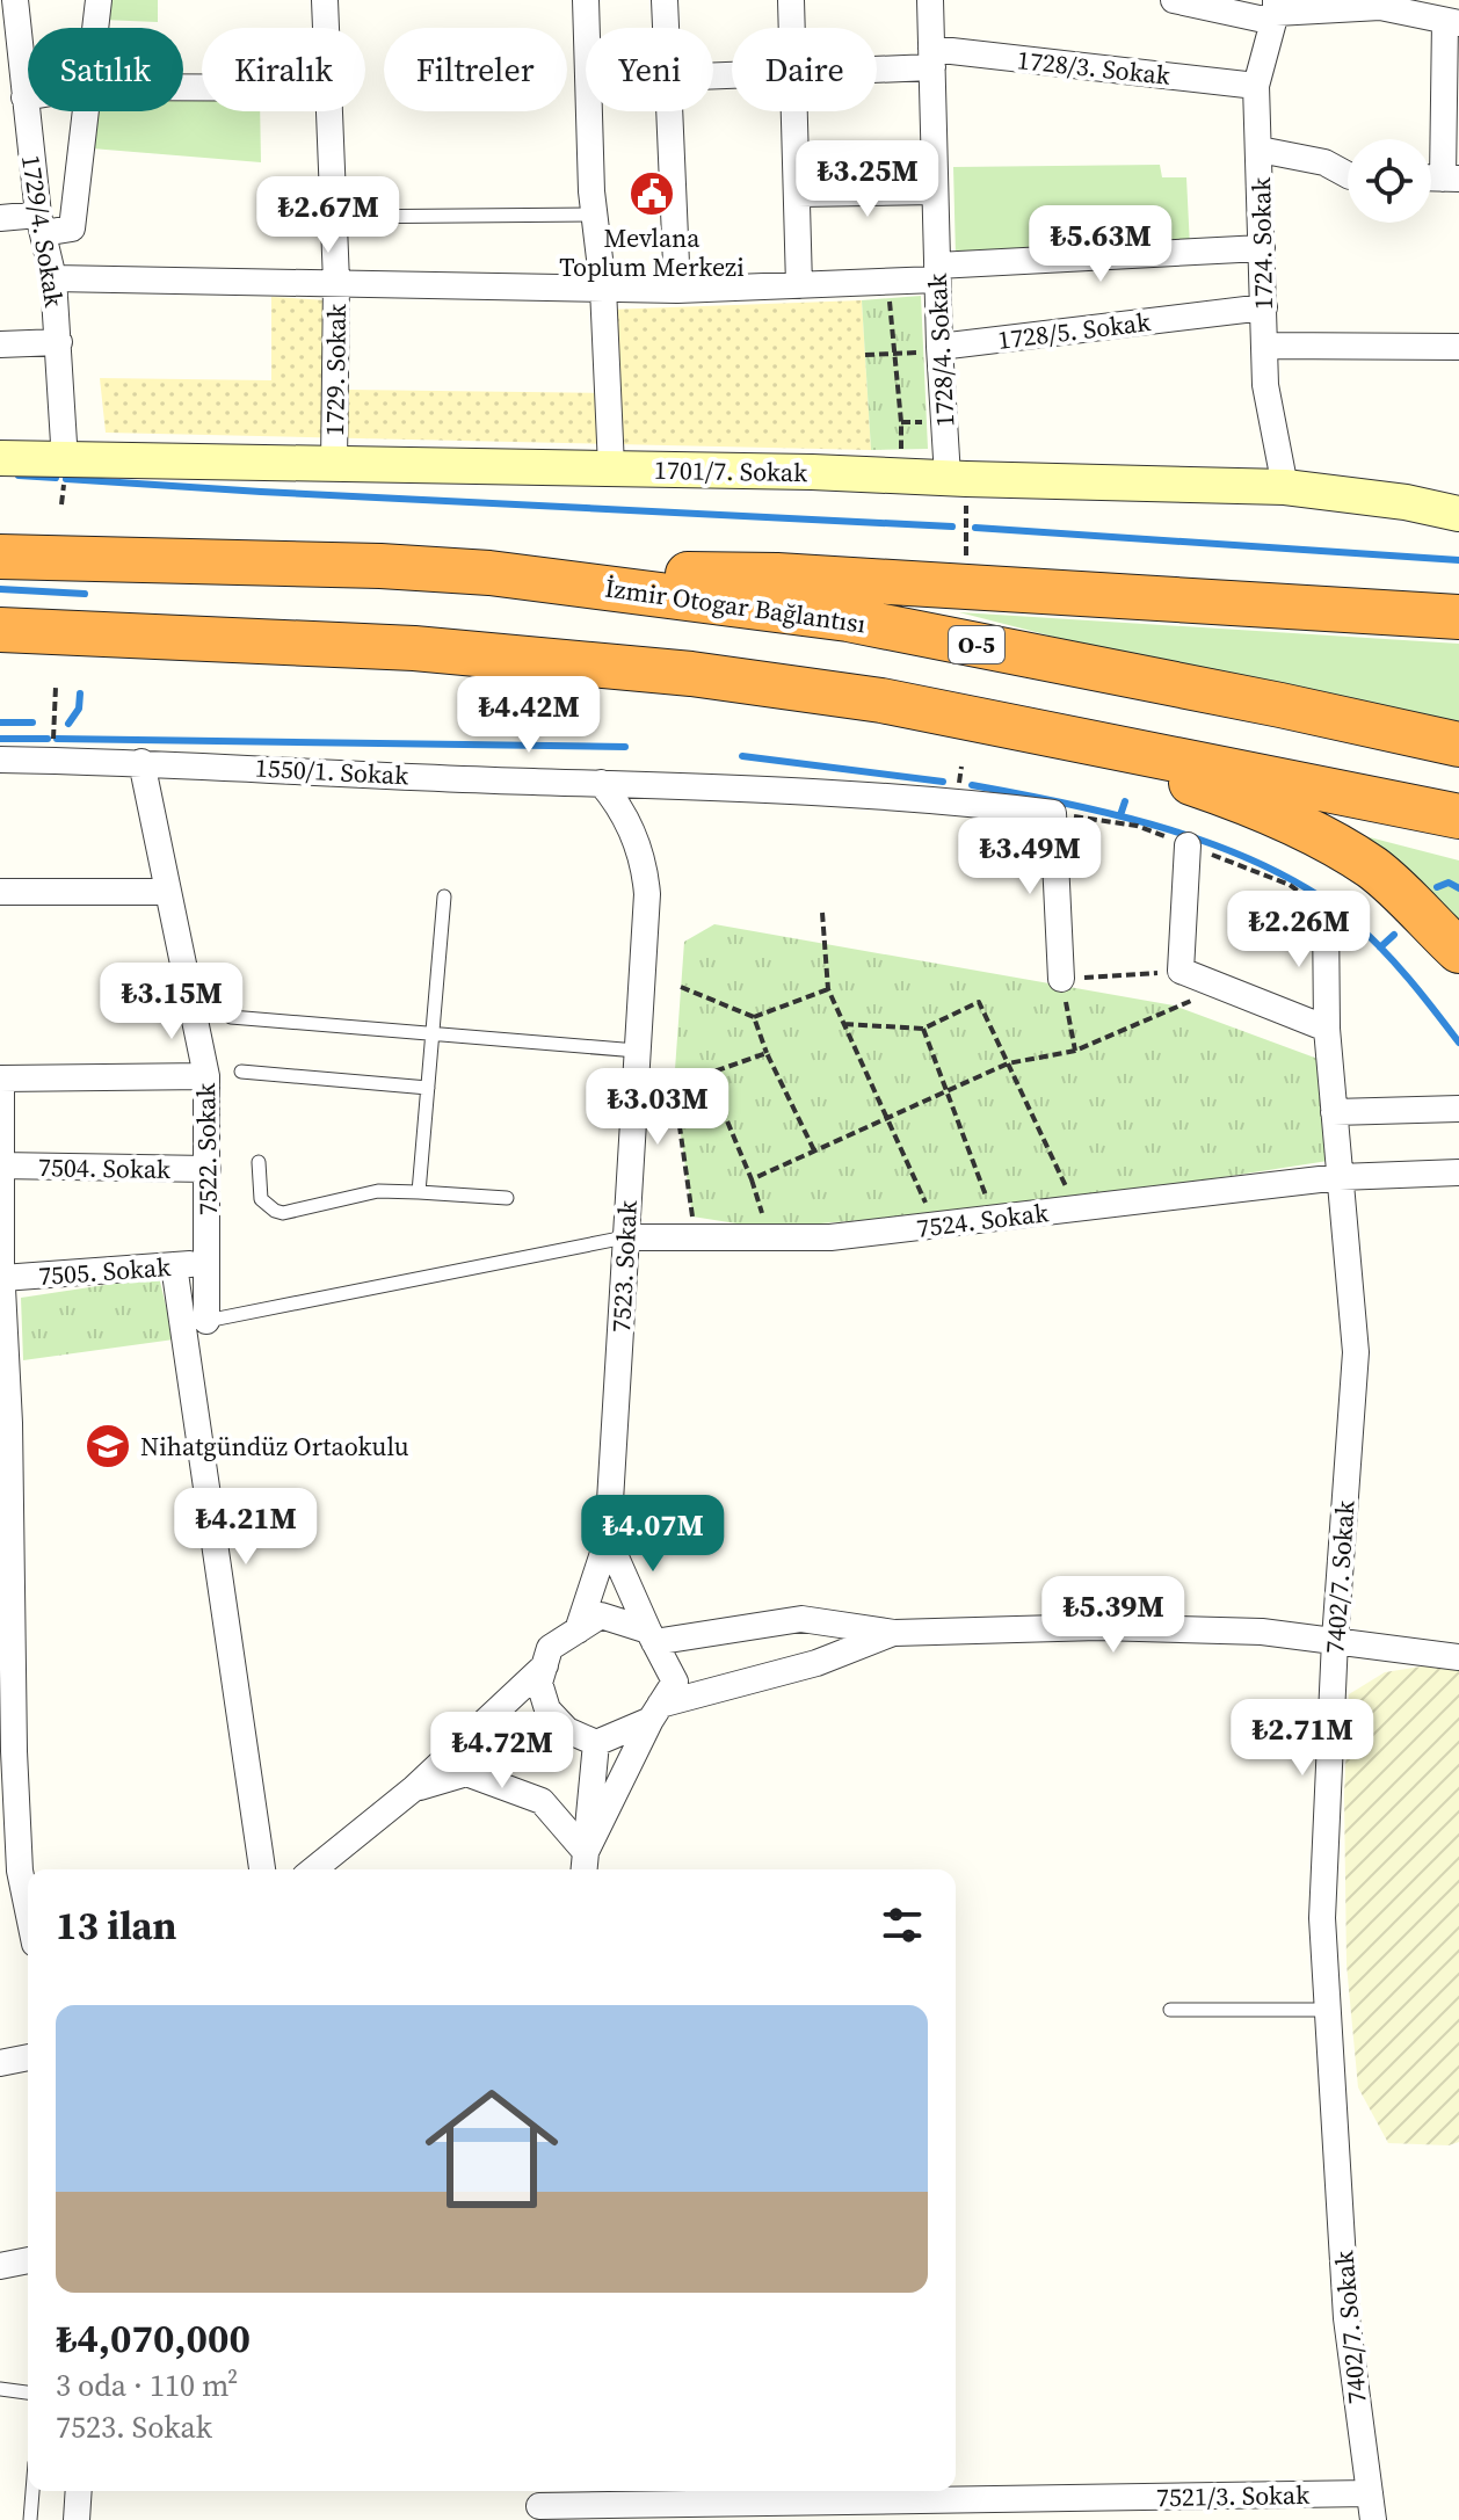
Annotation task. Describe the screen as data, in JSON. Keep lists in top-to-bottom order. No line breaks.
{"streets":{"highway":["İzmir Otogar Bağlantısı","O-5"],"street":["1728/3. Sokak","1729/4. Sokak","1724. Sokak","1728/5. Sokak","1728/4. Sokak","1729. Sokak","1701/7. Sokak","1550/1. Sokak","7522. Sokak","7504. Sokak","7524. Sokak","7523. Sokak","7505. Sokak","7402/7. Sokak","7521/3. Sokak"]},"crossings":[["1728/3. Sokak","1724. Sokak"],["1728/3. Sokak","1728/4. Sokak"],["1729/4. Sokak","1701/7. Sokak"],["1724. Sokak","1728/5. Sokak"],["1724. Sokak","1701/7. Sokak"],["1728/5. Sokak","1728/4. Sokak"],["1728/4. Sokak","1701/7. Sokak"],["1729. Sokak","1701/7. Sokak"],["1550/1. Sokak","7522. Sokak"],["1550/1. Sokak","7523. Sokak"],["7522. Sokak","7504. Sokak"],["7522. Sokak","7505. Sokak"],["7524. Sokak","7523. Sokak"],["7524. Sokak","7402/7. Sokak"],["7402/7. Sokak","7521/3. Sokak"]],"places":{"public building":["Mevlana Toplum Merkezi"],"school or university":["Nihatgündüz Ortaokulu"]},"page":{"chip":["Satılık","Kiralık","Filtreler","Yeni","Daire"],"price":["₺3.25M","₺2.67M","₺5.63M","₺4.42M","₺3.49M","₺2.26M","₺3.15M","₺3.03M","₺4.21M","₺4.07M","₺5.39M","₺2.71M","₺4.72M"],"heading":"13 ilan","list":[{"name":"₺4,070,000","note":"3 oda · 110 m² · 7523. Sokak"}]}}
